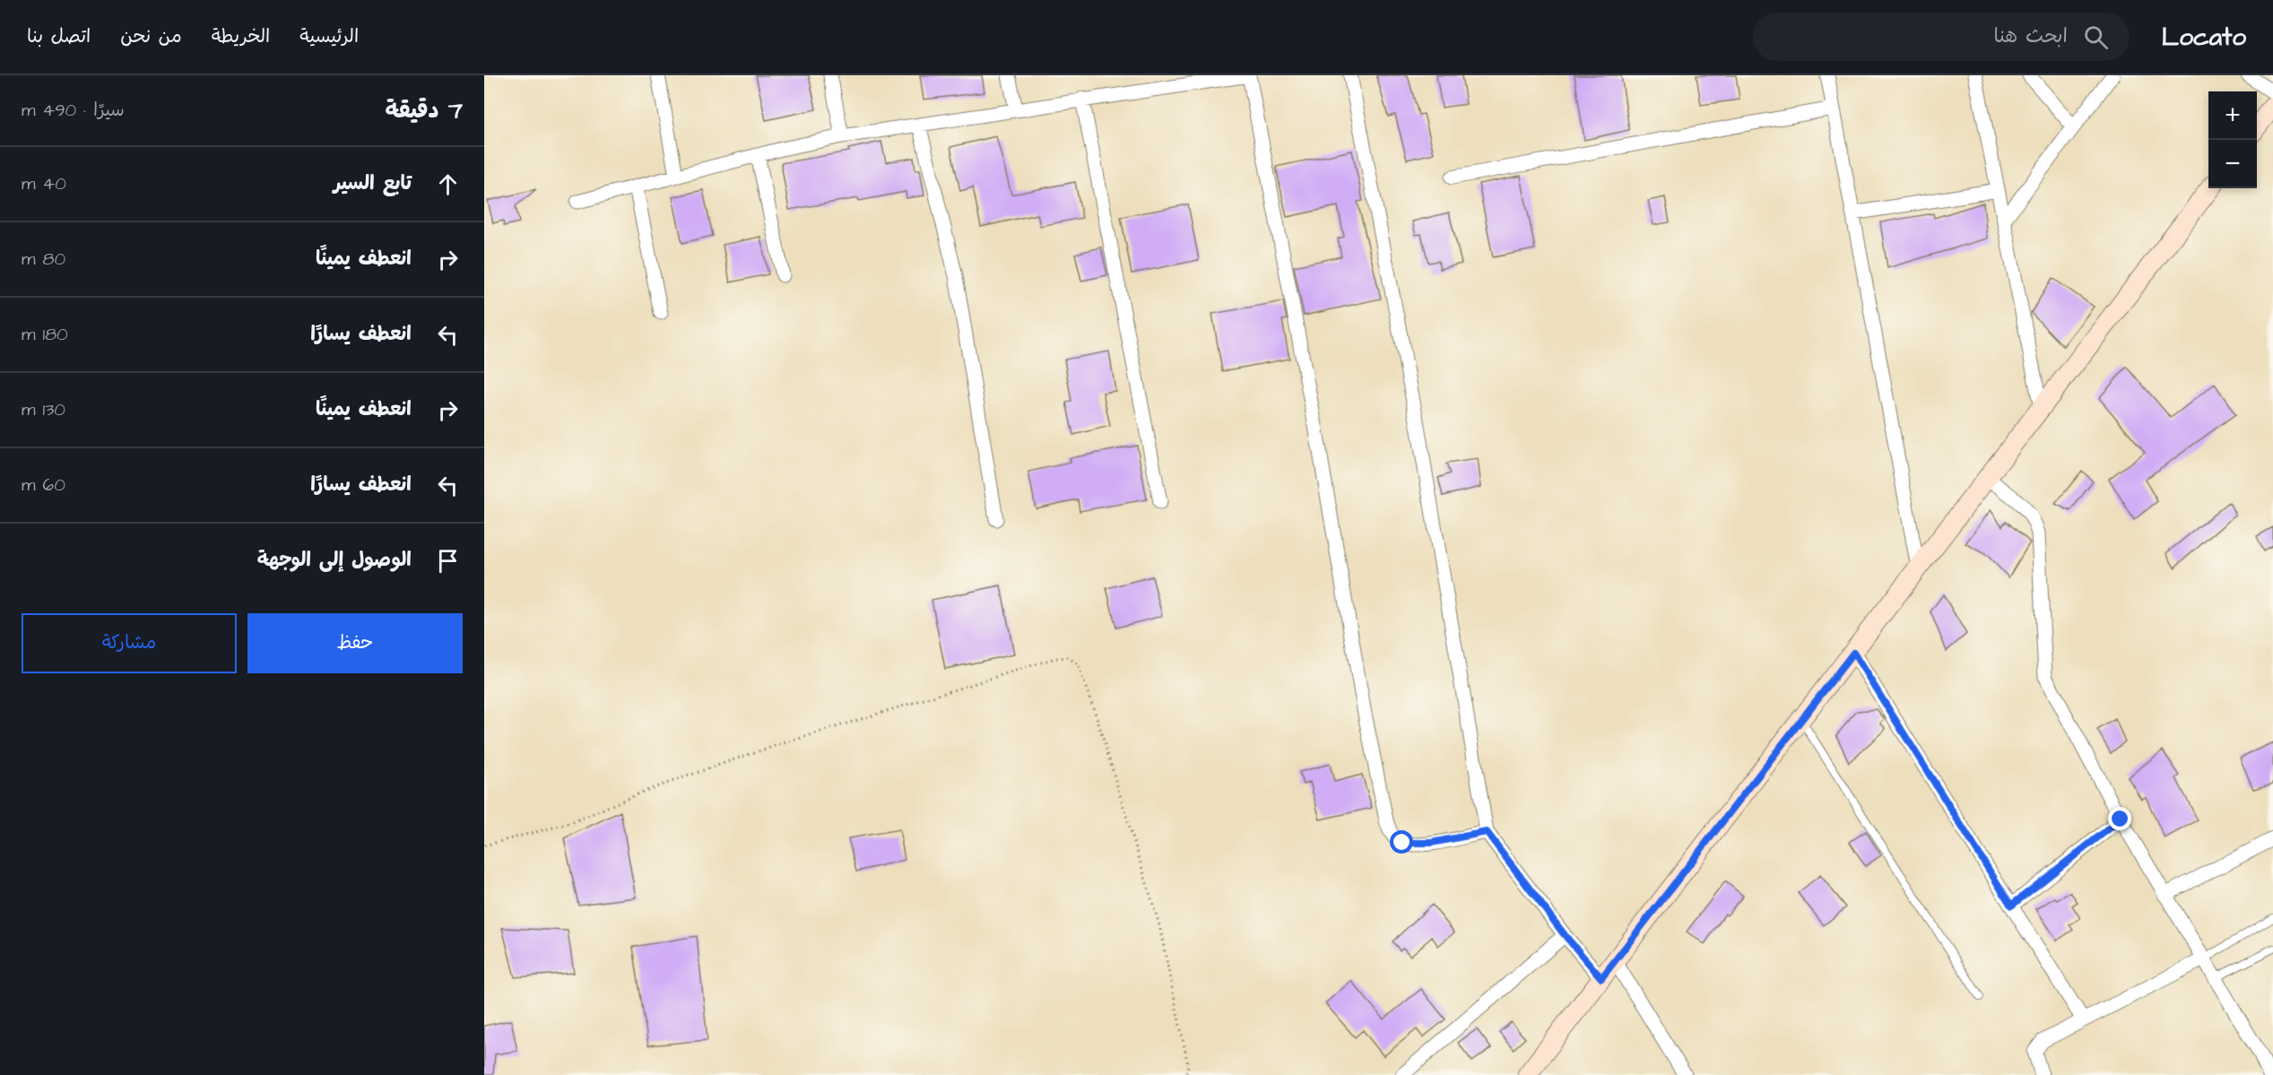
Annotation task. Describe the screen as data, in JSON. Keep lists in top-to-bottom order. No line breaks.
{"page":{"header":"Locato","search":"ابحث هنا","nav":["الرئيسية","الخريطة","من نحن","اتصل بنا"],"heading":["7 دقيقة","سيرًا · 490 m"],"map_buttons":["+","−"],"list":[["تابع السير","40 m"],["انعطف يمينًا","80 m"],["انعطف يسارًا","180 m"],["انعطف يمينًا","130 m"],["انعطف يسارًا","60 m"],"الوصول إلى الوجهة"],"buttons":["حفظ","مشاركة"]}}
